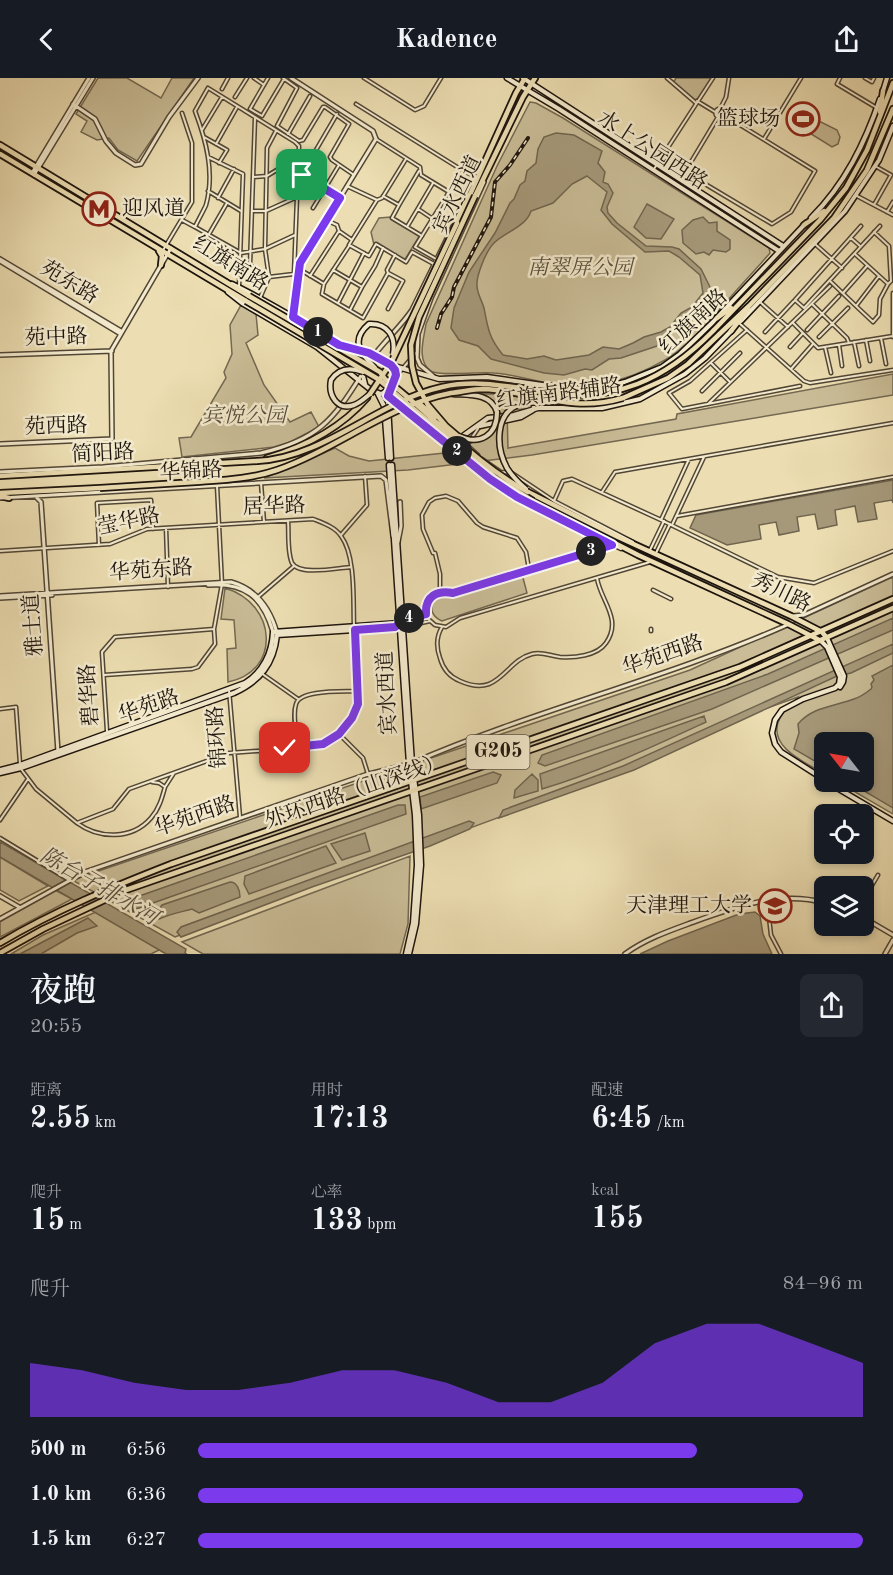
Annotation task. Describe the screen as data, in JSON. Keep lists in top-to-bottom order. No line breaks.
{"streets":{"main road":["水上公园西路","宾水西道","红旗南路","红旗南路辅路","简阳路","秀川路","华苑路","G205","外环西路（山深线）"],"street":["苑东路","苑中路","苑西路","华锦路","居华路","莹华路","华苑东路","雅士道","华苑西路","碧华路","锦环路"]},"crossings":[["水上公园西路","宾水西道"],["水上公园西路","红旗南路辅路"],["宾水西道","红旗南路"],["宾水西道","红旗南路辅路"],["宾水西道","简阳路"],["宾水西道","华锦路"],["宾水西道","华苑西路"],["宾水西道","外环西路（山深线）"],["红旗南路","简阳路"],["红旗南路","秀川路"],["苑中路","苑西路"],["华锦路","雅士道"],["居华路","莹华路"],["莹华路","雅士道"],["华苑东路","雅士道"],["秀川路","华苑西路"],["秀川路","外环西路（山深线）"],["雅士道","华苑路"],["华苑西路","锦环路"],["碧华路","华苑路"],["华苑路","锦环路"]],"water":["陈台子排水河"],"parks":["南翠屏公园","宾悦公园"],"places":{"sports":["篮球场"],"metro station":["迎风道"],"school or university":["天津理工大学"]},"north":"top left","page":{"header":"Kadence","pins":["1","2","3","4"],"heading":["夜跑","20:55"],"stats":[["距离","2.55 km"],["用时","17:13"],["配速","6:45 /km"],["爬升","15 m"],["心率","133 bpm"],["kcal","155"]],"chart":["爬升","84–96 m"],"list":[{"name":"500 m","note":"6:56"},{"name":"1.0 km","note":"6:36"},{"name":"1.5 km","note":"6:27"}]}}
